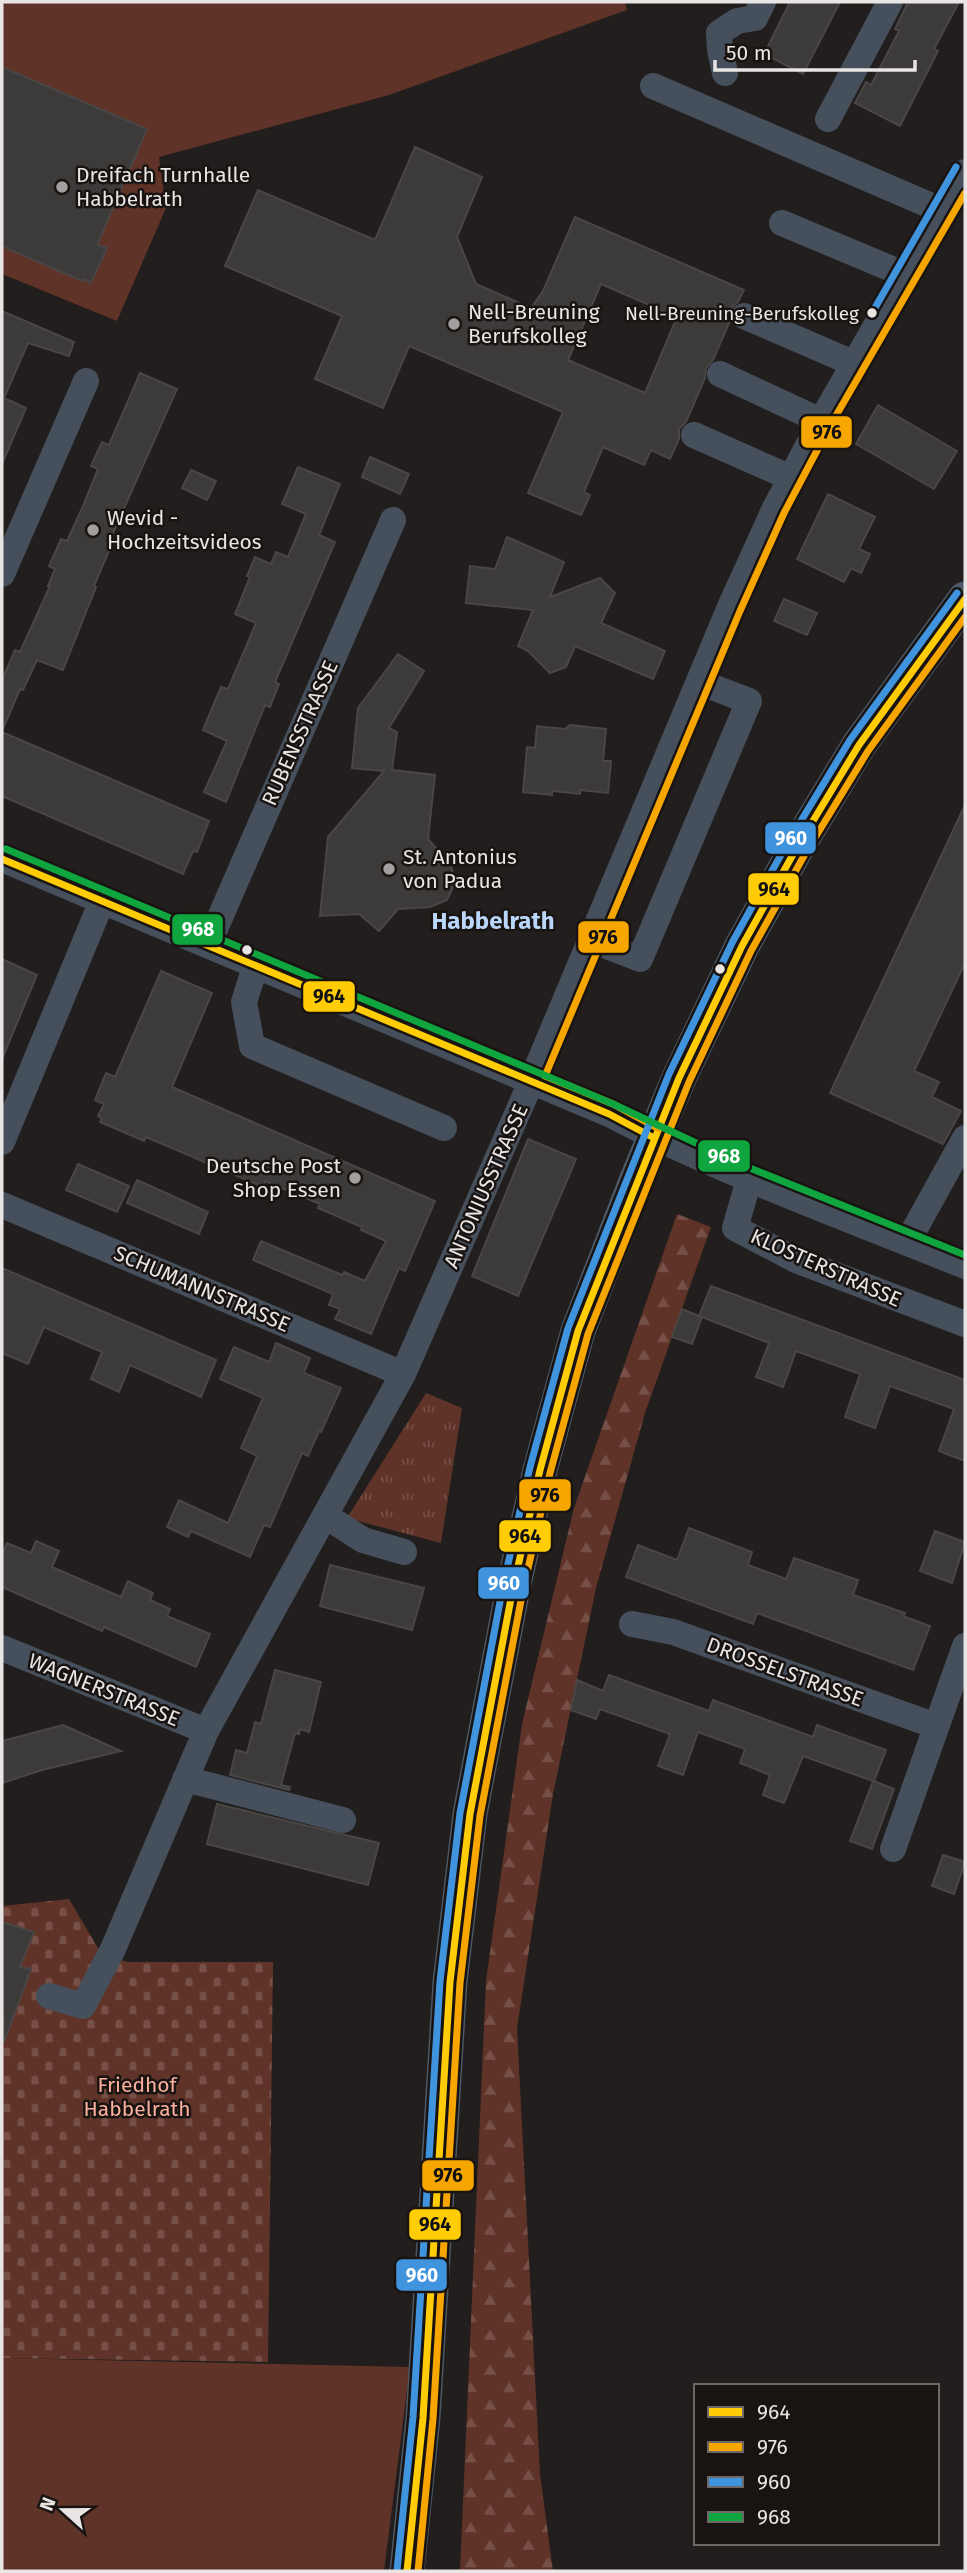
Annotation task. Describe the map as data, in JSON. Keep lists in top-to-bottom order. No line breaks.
{"streets":{"street":["RUBENSSTRASSE","ANTONIUSSTRASSE","KLOSTERSTRASSE","SCHUMANNSTRASSE","DROSSELSTRASSE","WAGNERSTRASSE"]},"crossings":[["ANTONIUSSTRASSE","SCHUMANNSTRASSE"],["ANTONIUSSTRASSE","WAGNERSTRASSE"]],"districts":["Habbelrath"],"parks":["Friedhof Habbelrath"],"places":["Dreifach Turnhalle Habbelrath","Nell-Breuning-Berufskolleg","Nell-Breuning Berufskolleg","Wevid - Hochzeitsvideos","St. Antonius von Padua","Deutsche Post Shop Essen"],"lines":["transit line 960","transit line 976","transit line 964","transit line 968"],"legend":["964","976","960","968"],"scale_bar":"50 m","north":"left"}
